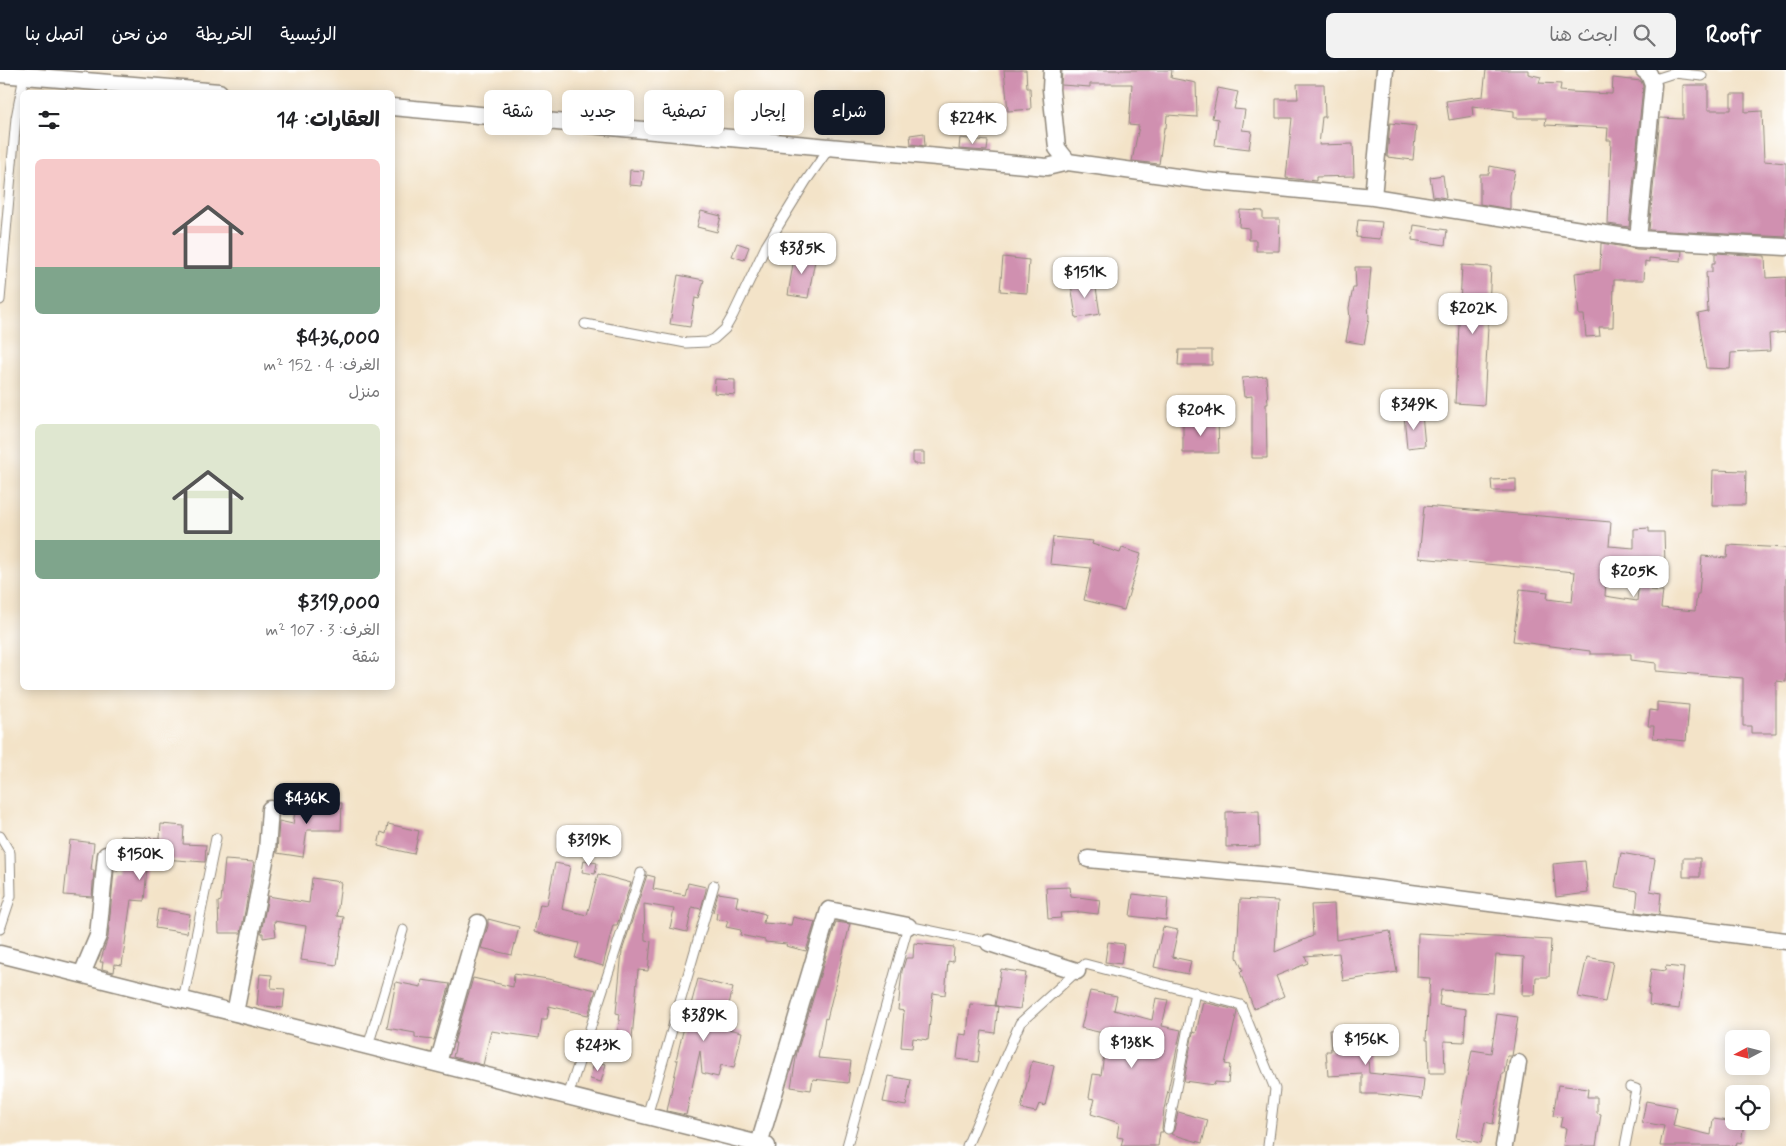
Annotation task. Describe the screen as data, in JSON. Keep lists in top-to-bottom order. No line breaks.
{"north":"left","page":{"header":"Roofr","search":"ابحث هنا","nav":["الرئيسية","الخريطة","من نحن","اتصل بنا"],"chip":["شراء","إيجار","تصفية","جديد","شقة"],"heading":"العقارات: 14","price":["$224K","$385K","$151K","$202K","$349K","$204K","$205K","$436K","$319K","$150K","$389K","$156K","$138K","$243K"],"list":[{"name":"$436,000","note":"الغرف: 4 · 152 m² · منزل"},{"name":"$319,000","note":"الغرف: 3 · 107 m² · شقة"}]}}
